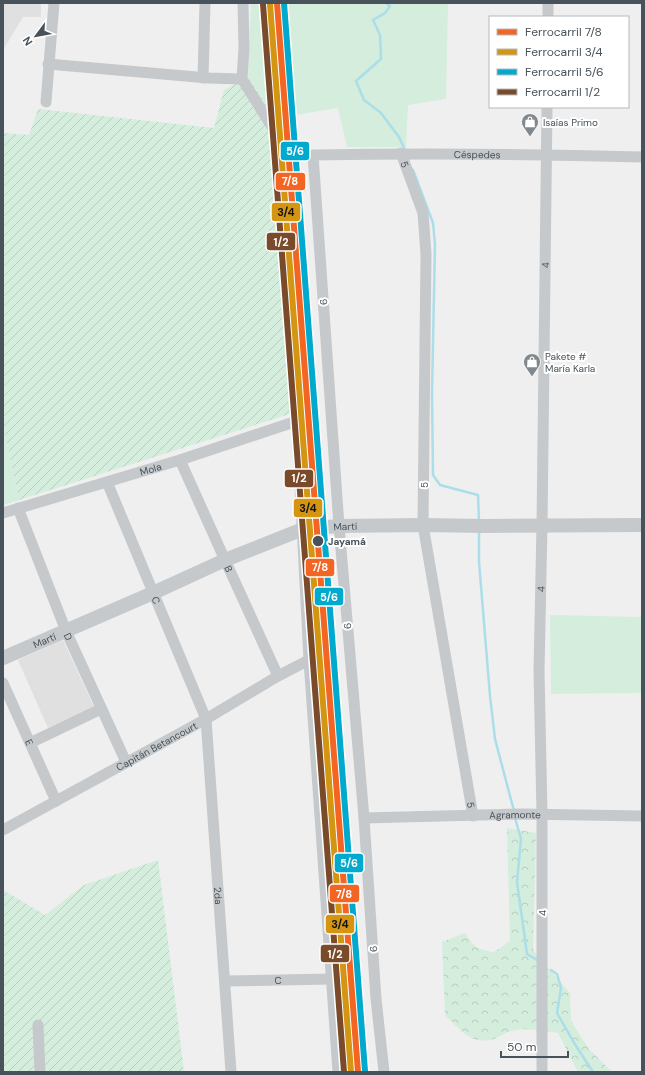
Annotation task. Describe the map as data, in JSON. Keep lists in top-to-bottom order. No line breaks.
{"streets":{"street":["Céspedes","5","4","6","Mola","Martí","B","C","D","E","Capitán Betancourt","Agramonte","2da"]},"crossings":[["Céspedes","5"],["Céspedes","4"],["Céspedes","6"],["5","Martí"],["5","Agramonte"],["4","Martí"],["4","Agramonte"],["6","Martí"],["6","Agramonte"],["Mola","B"],["Mola","C"],["Mola","D"],["Martí","B"],["Martí","C"],["Martí","D"],["B","Capitán Betancourt"],["C","Capitán Betancourt"],["C","2da"],["D","Capitán Betancourt"],["E","Capitán Betancourt"],["Capitán Betancourt","2da"]],"places":{"shop":["Isaías Primo","Pakete # María Karla"],"other":["Jayamá"]},"lines":["rail line 7/8","rail line 5/6","rail line 3/4","rail line 1/2"],"legend":["Ferrocarril 7/8","Ferrocarril 3/4","Ferrocarril 5/6","Ferrocarril 1/2"],"scale_bar":"50 m","north":"bottom left"}
